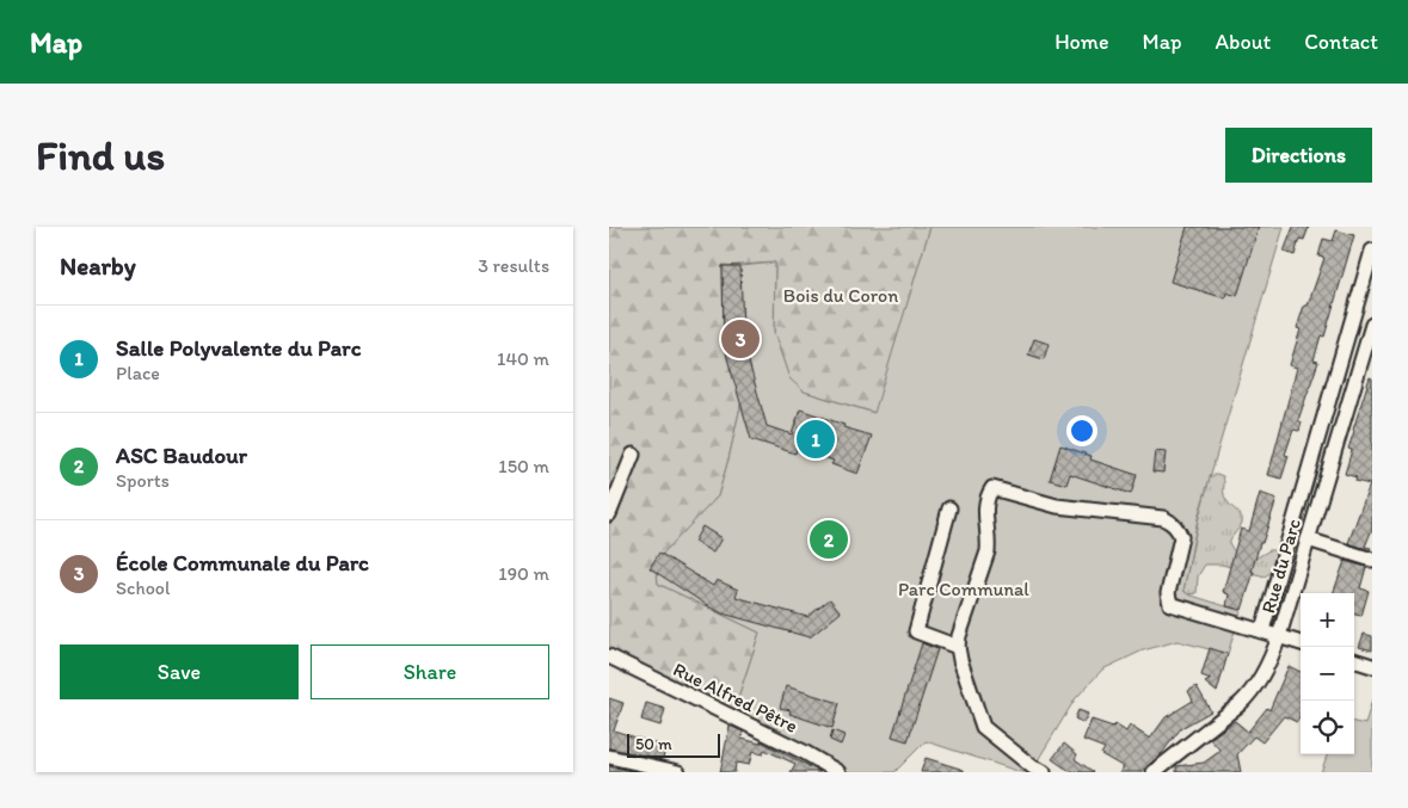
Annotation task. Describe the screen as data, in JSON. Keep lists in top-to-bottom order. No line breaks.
{"streets":{"street":["Rue du Parc","Rue Alfred Pêtre"]},"parks":["Bois du Coron","Parc Communal"],"scale_bar":"50 m","page":{"header":"Map","nav":["Home","Map","About","Contact"],"buttons":["Directions",["Save","Share"]],"title":"Find us","heading":["Nearby","3 results"],"list":[{"mark":"1","name":"Salle Polyvalente du Parc","note":"Place","value":"140 m"},{"mark":"2","name":"ASC Baudour","note":"Sports","value":"150 m"},{"mark":"3","name":"École Communale du Parc","note":"School","value":"190 m"}],"pins":["3","1","2"],"map_buttons":["+","−"],"scale":"50 m"}}
